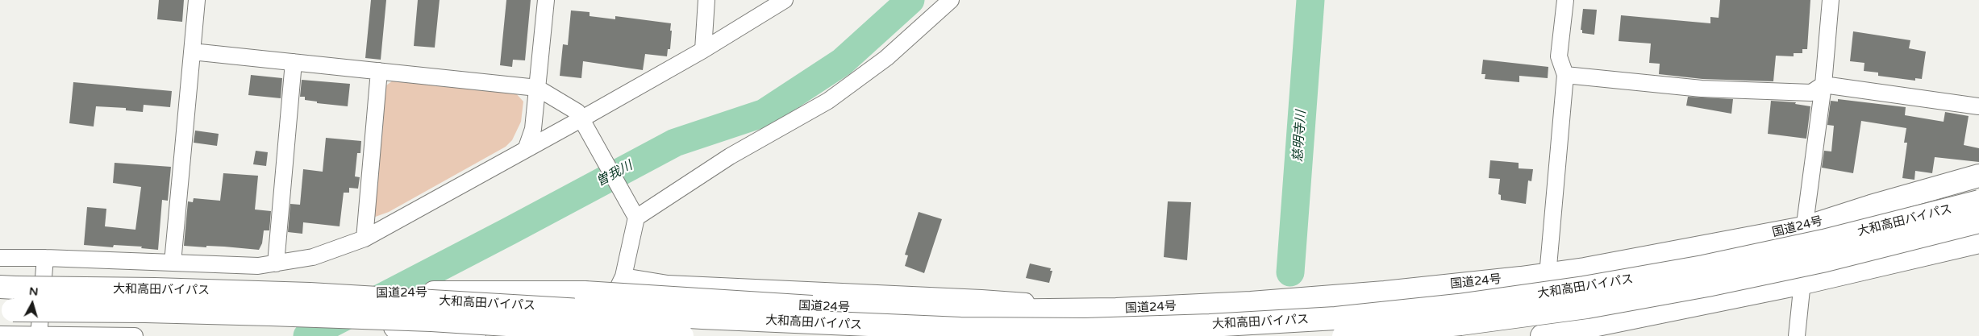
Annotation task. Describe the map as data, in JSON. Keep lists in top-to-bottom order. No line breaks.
{"streets":{"highway":["大和高田バイパス","国道24号"]},"crossings":[["大和高田バイパス","国道24号"]],"water":["慈明寺川","曽我川"],"north":"top"}
